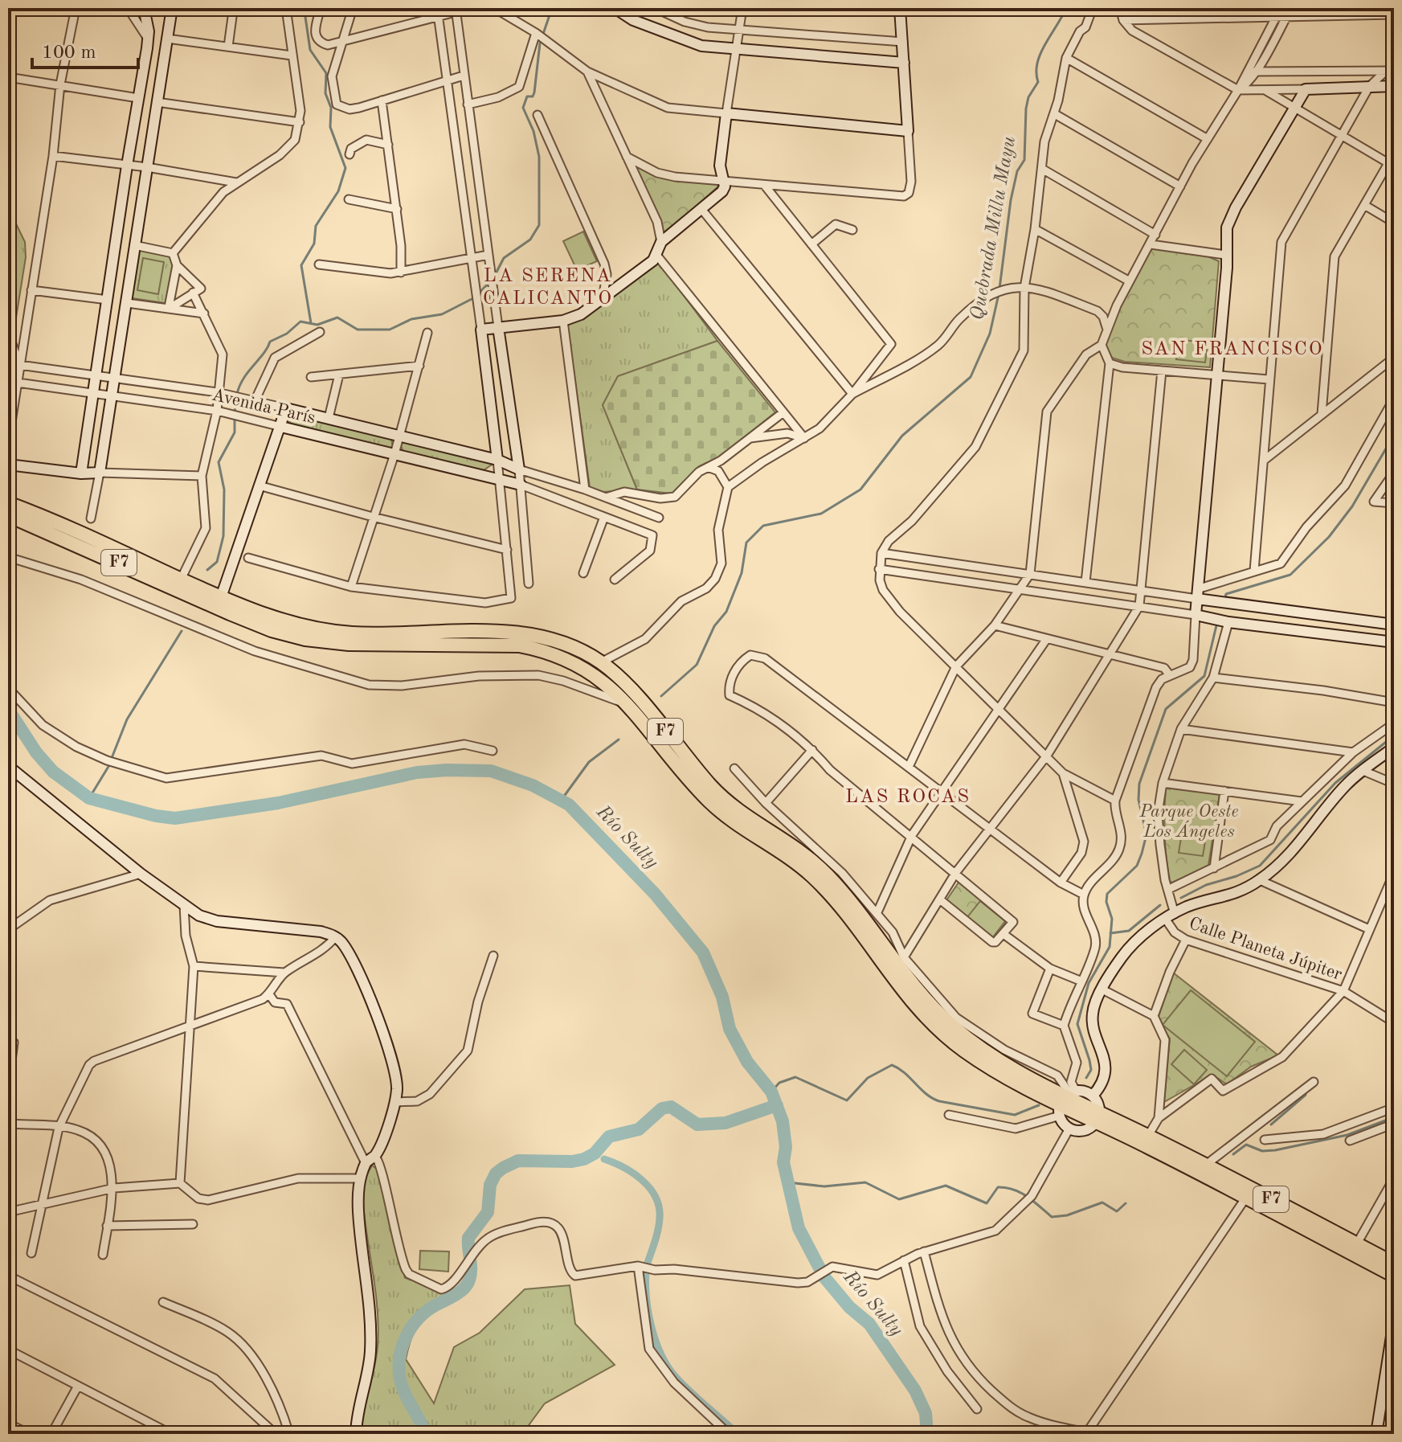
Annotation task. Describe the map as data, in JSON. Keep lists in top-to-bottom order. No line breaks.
{"streets":{"highway":["F7"],"street":["Avenida París","Calle Planeta Júpiter"]},"districts":["LA SERENA CALICANTO","SAN FRANCISCO","LAS ROCAS"],"water":["Quebrada Millu Mayu","Río Sulty"],"parks":["Parque Oeste Los Ángeles"],"scale_bar":"100 m"}
